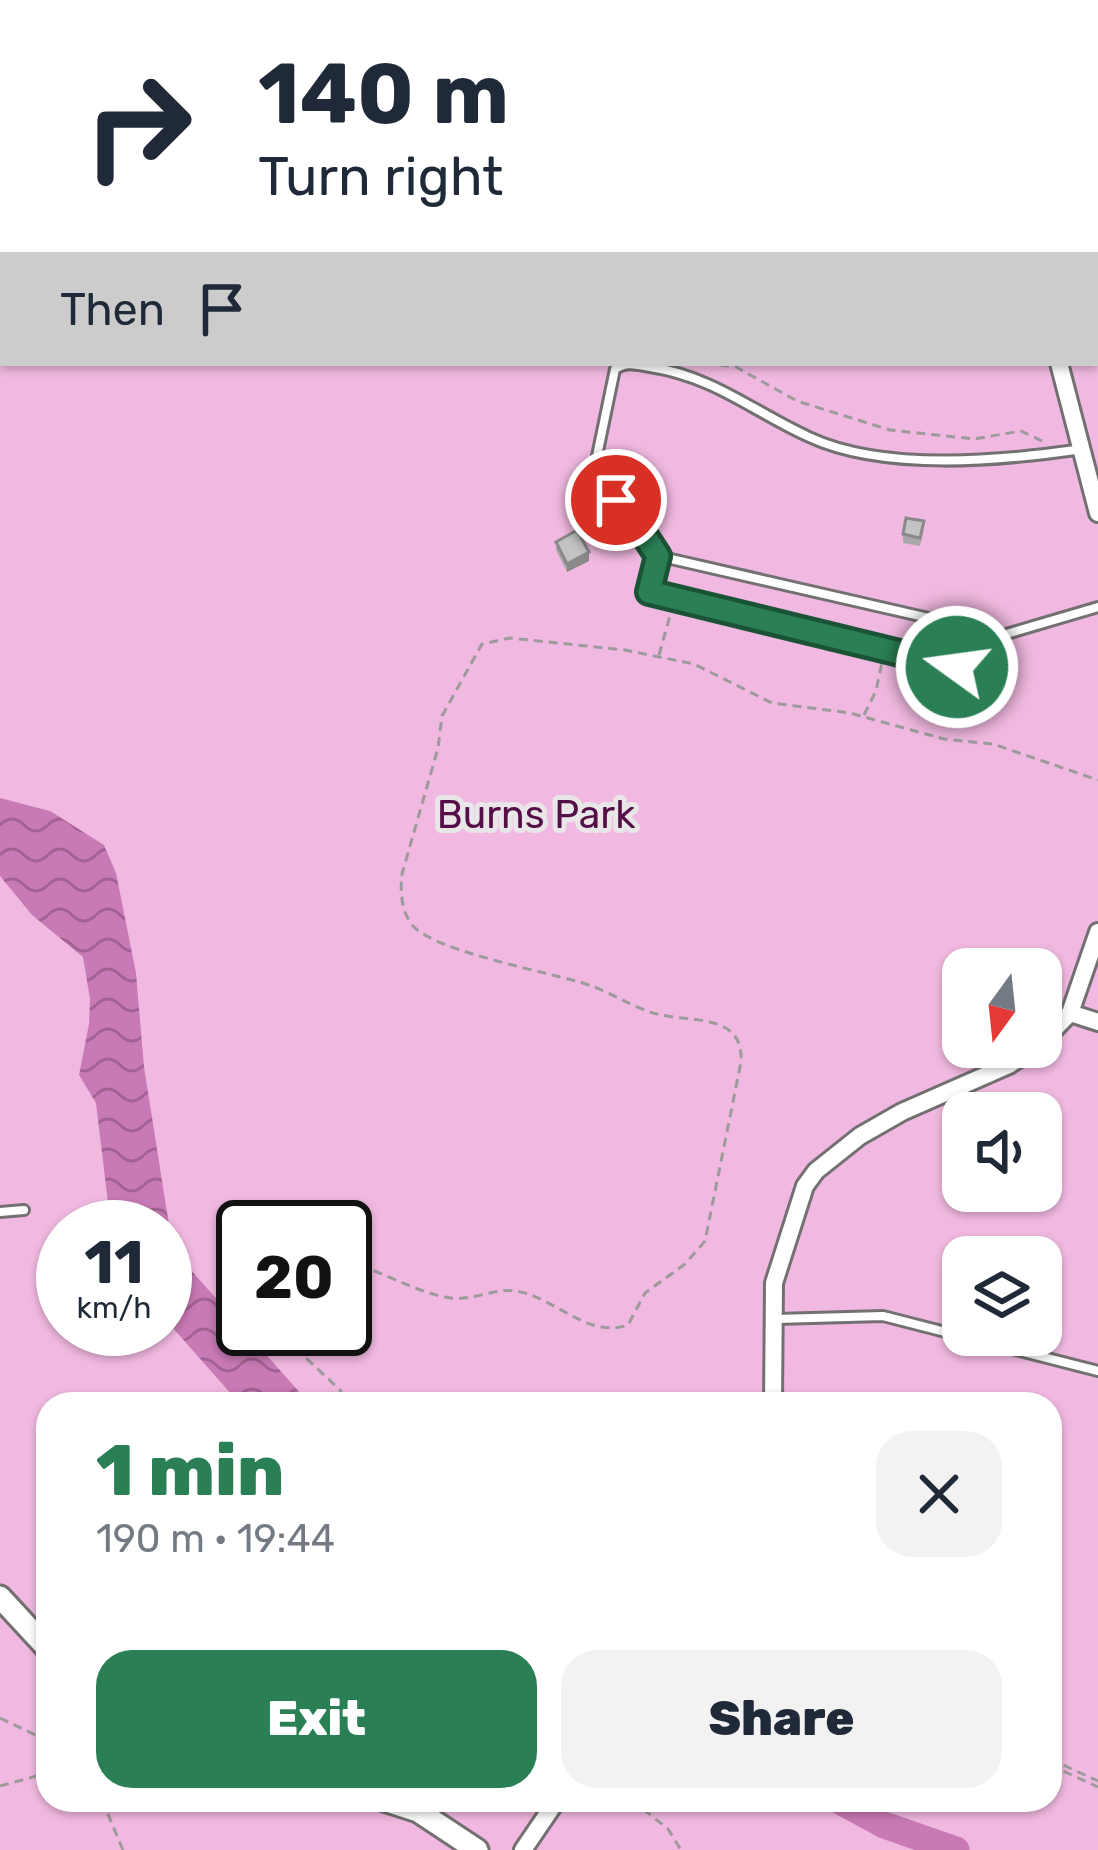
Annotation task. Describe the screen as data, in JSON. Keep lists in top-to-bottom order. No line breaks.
{"parks":["Burns Park"],"north":"bottom","page":{"turn":["140 m","Turn right"],"then":"Then","speed":"11 km/h","limit":"20","heading":["1 min","190 m · 19:44"],"buttons":["Exit","Share"]}}
